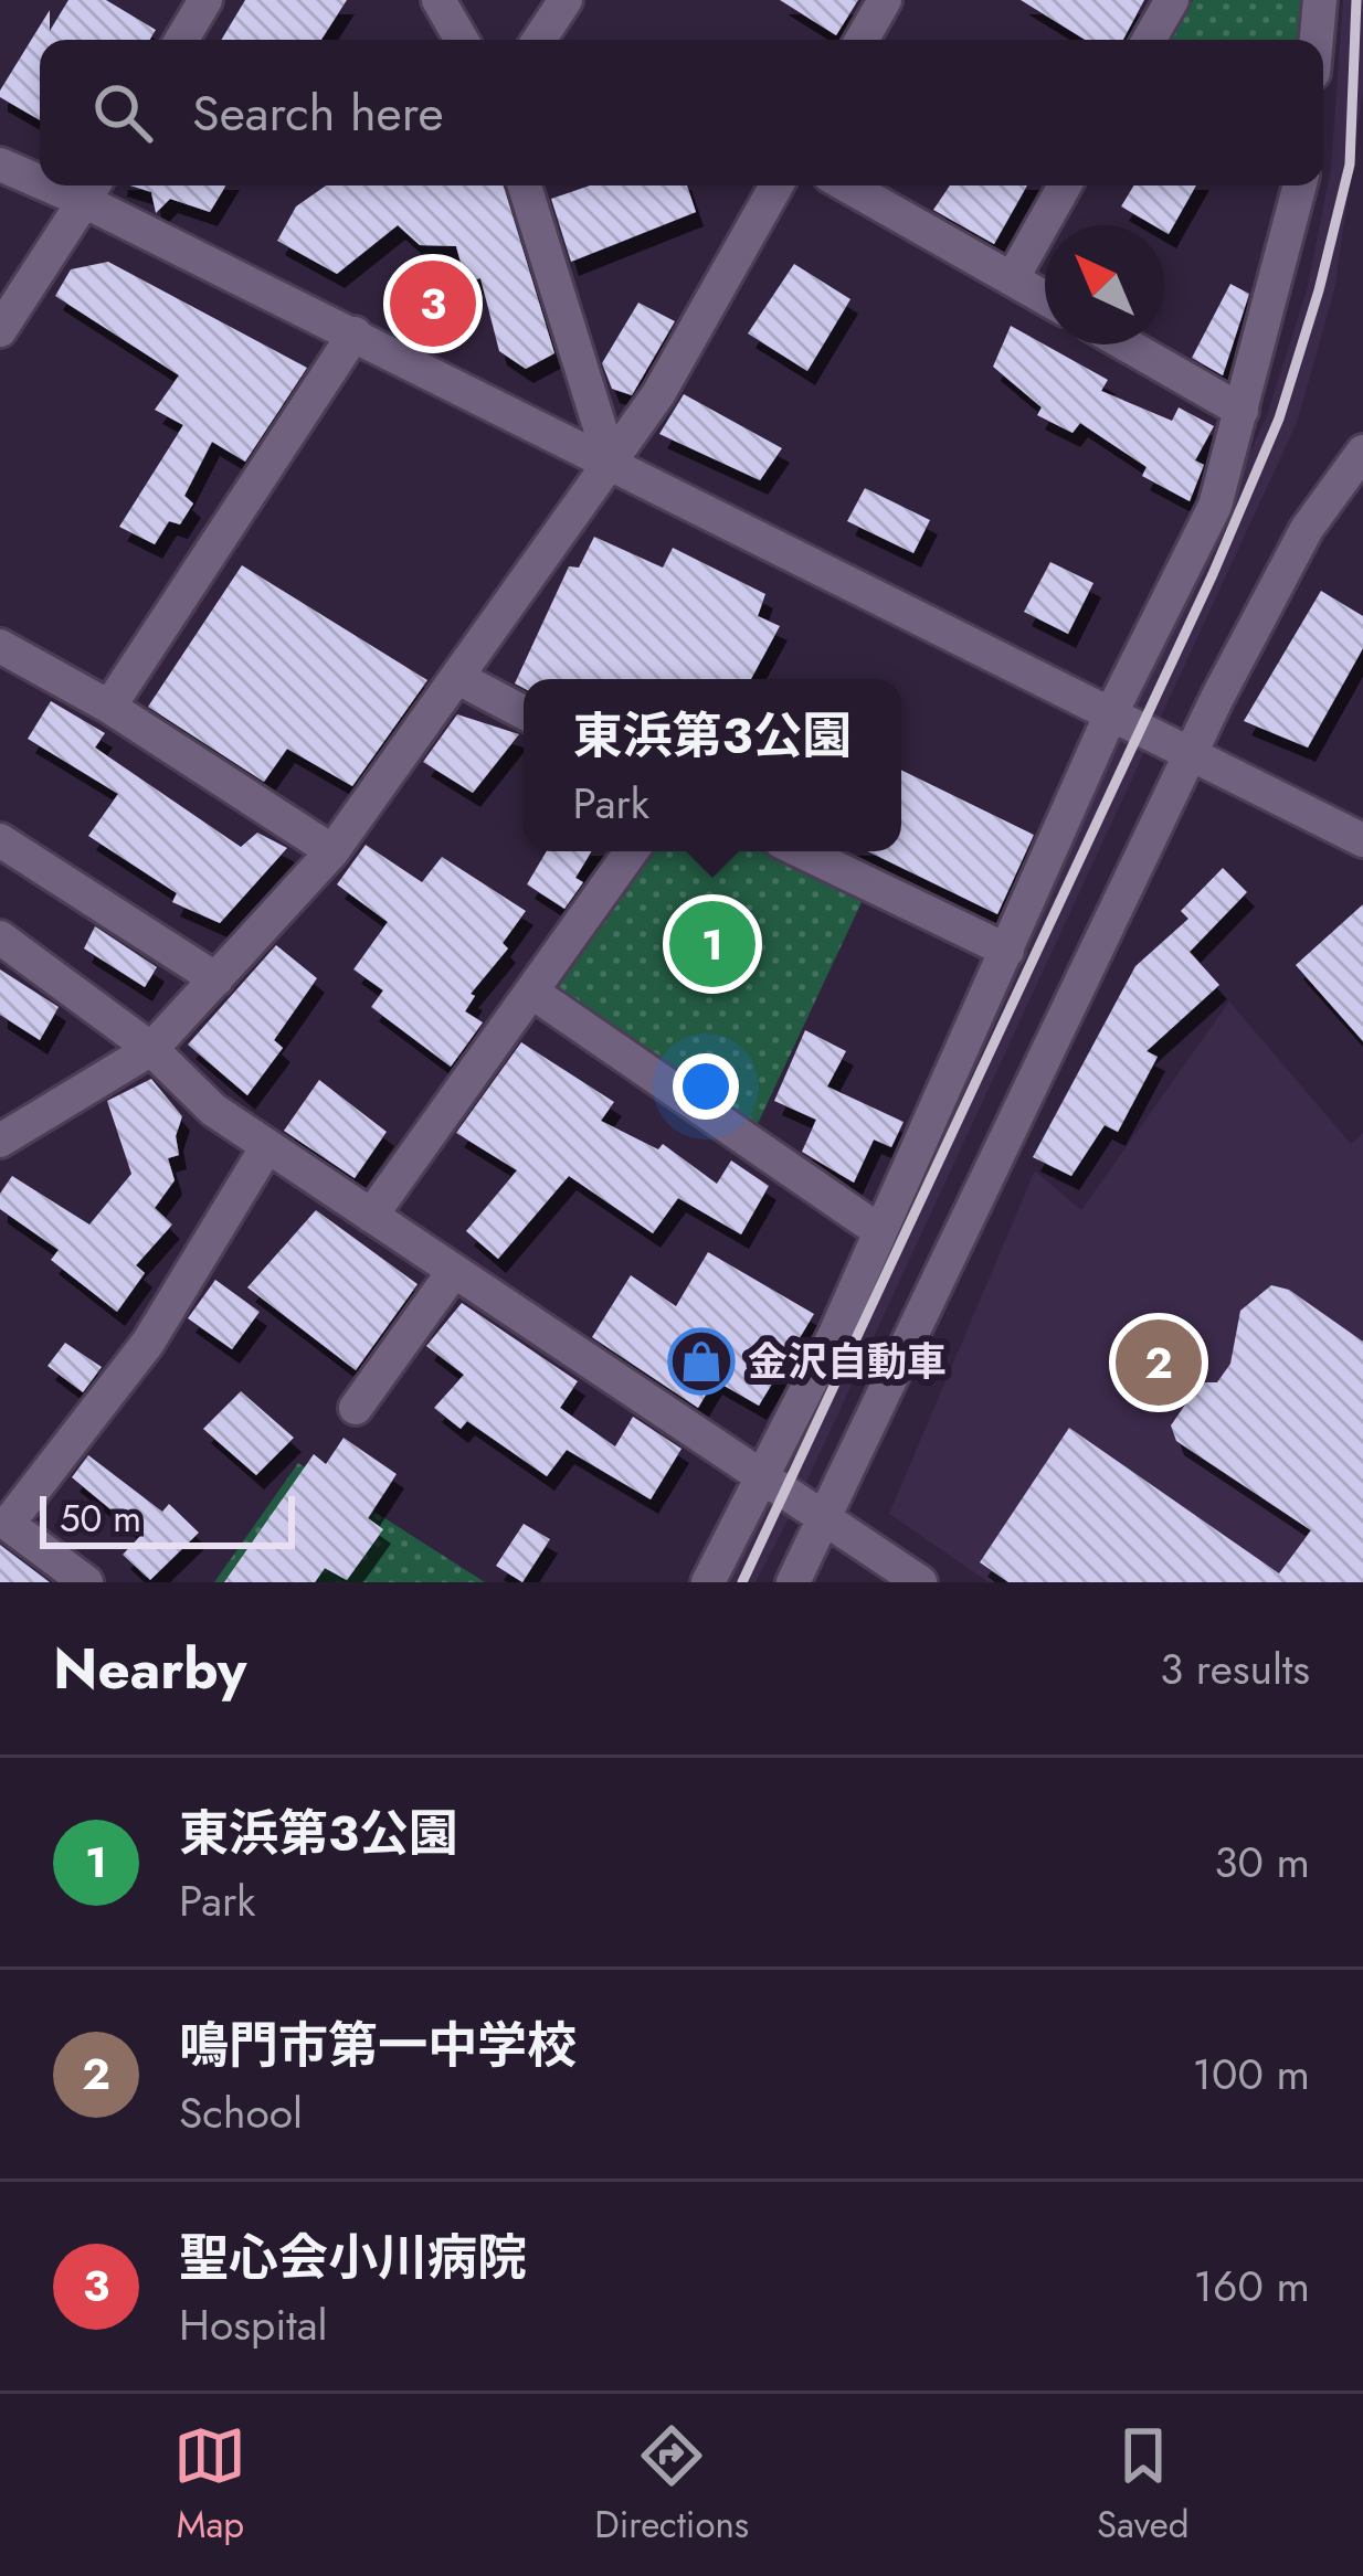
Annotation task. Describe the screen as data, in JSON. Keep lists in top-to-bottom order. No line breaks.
{"places":{"shop":["金沢自動車"]},"scale_bar":"50 m","north":"top left","page":{"search":"Search here","pins":["3","1","2"],"popup":["東浜第3公園","Park"],"scale":"50 m","heading":["Nearby","3 results"],"list":[{"mark":"1","name":"東浜第3公園","note":"Park","value":"30 m"},{"mark":"2","name":"鳴門市第一中学校","note":"School","value":"100 m"},{"mark":"3","name":"聖心会小川病院","note":"Hospital","value":"160 m"}],"nav":["Map","Directions","Saved"]}}
